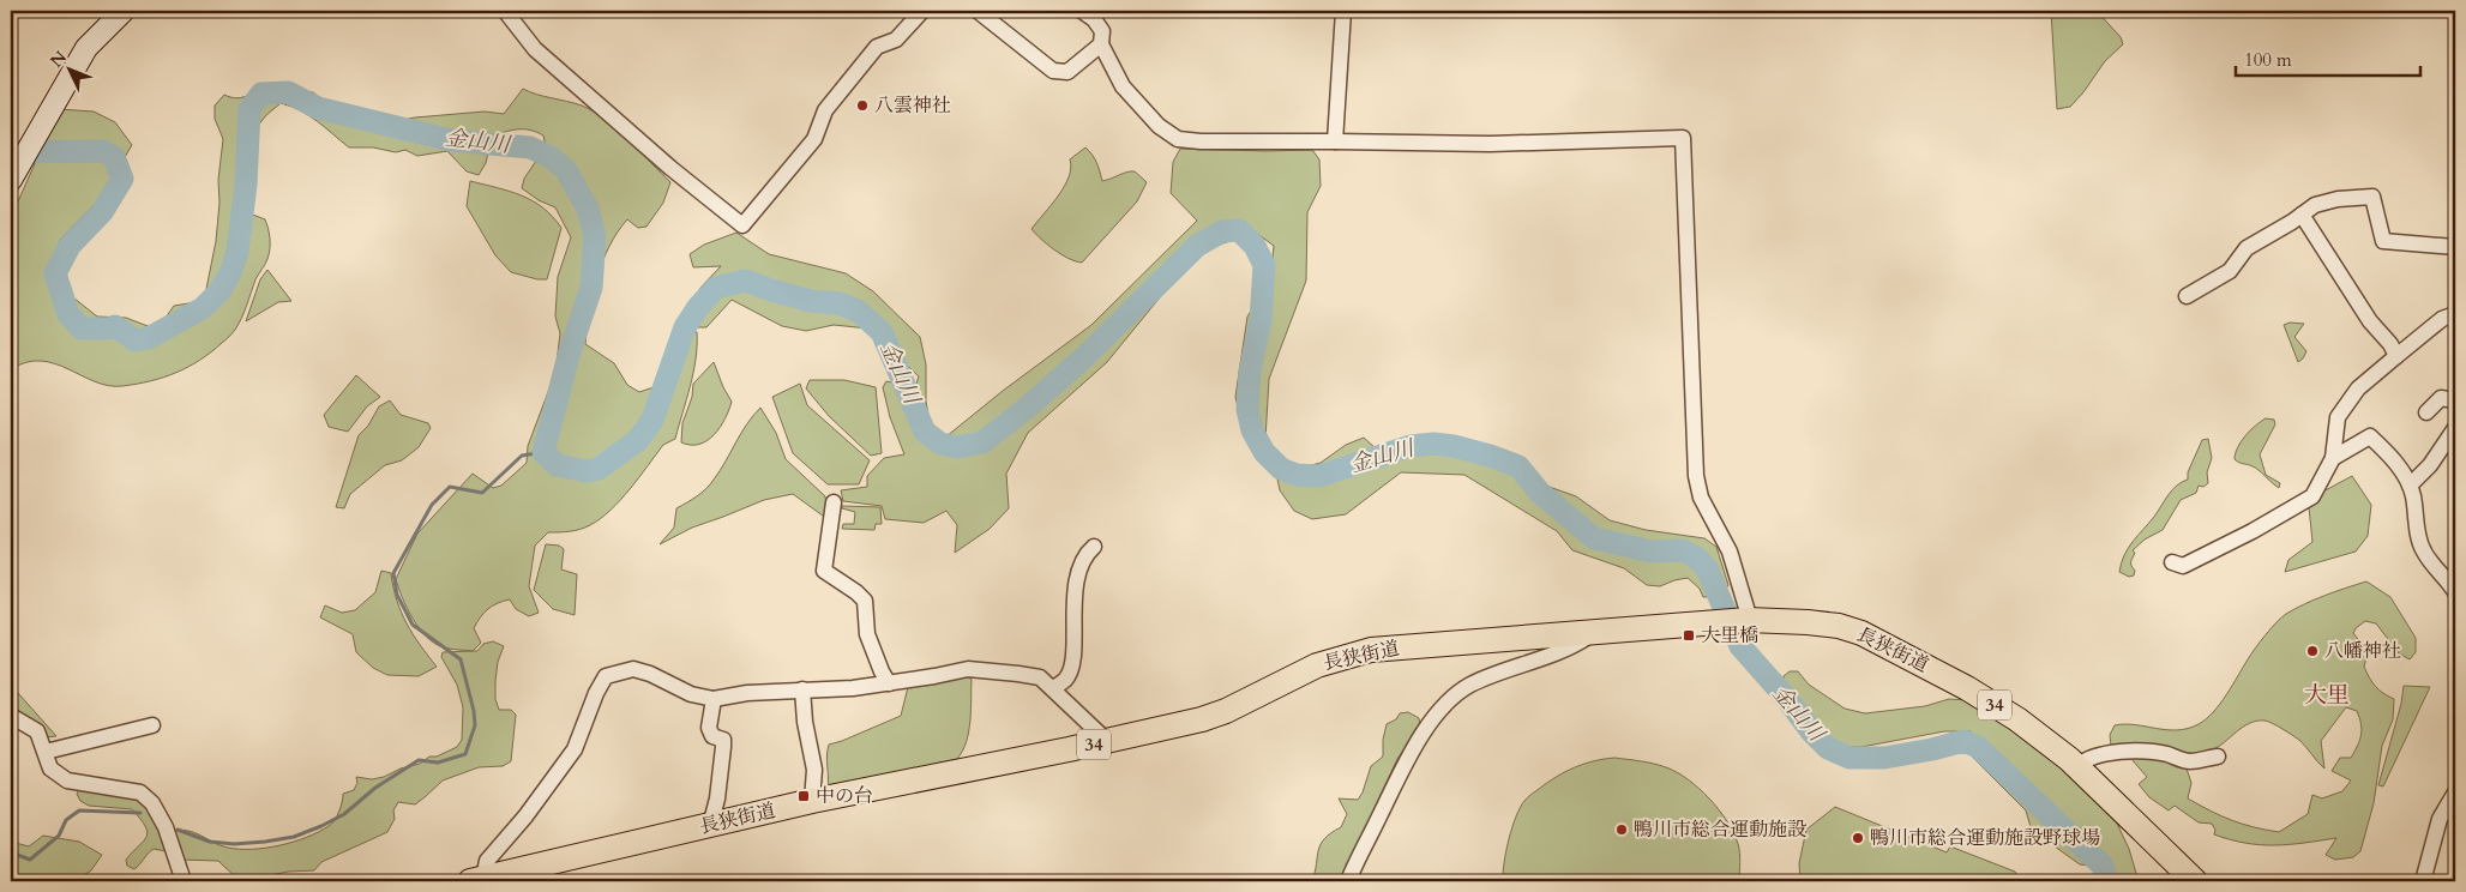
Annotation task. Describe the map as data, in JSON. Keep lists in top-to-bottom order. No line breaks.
{"streets":{"main road":["長狭街道","34"]},"districts":["大里"],"water":["金山川"],"places":{"other":["八雲神社","八幡神社","鴨川市総合運動施設","鴨川市総合運動施設野球場"],"transit":["大里橋","中の台"]},"scale_bar":"100 m","north":"top left"}
